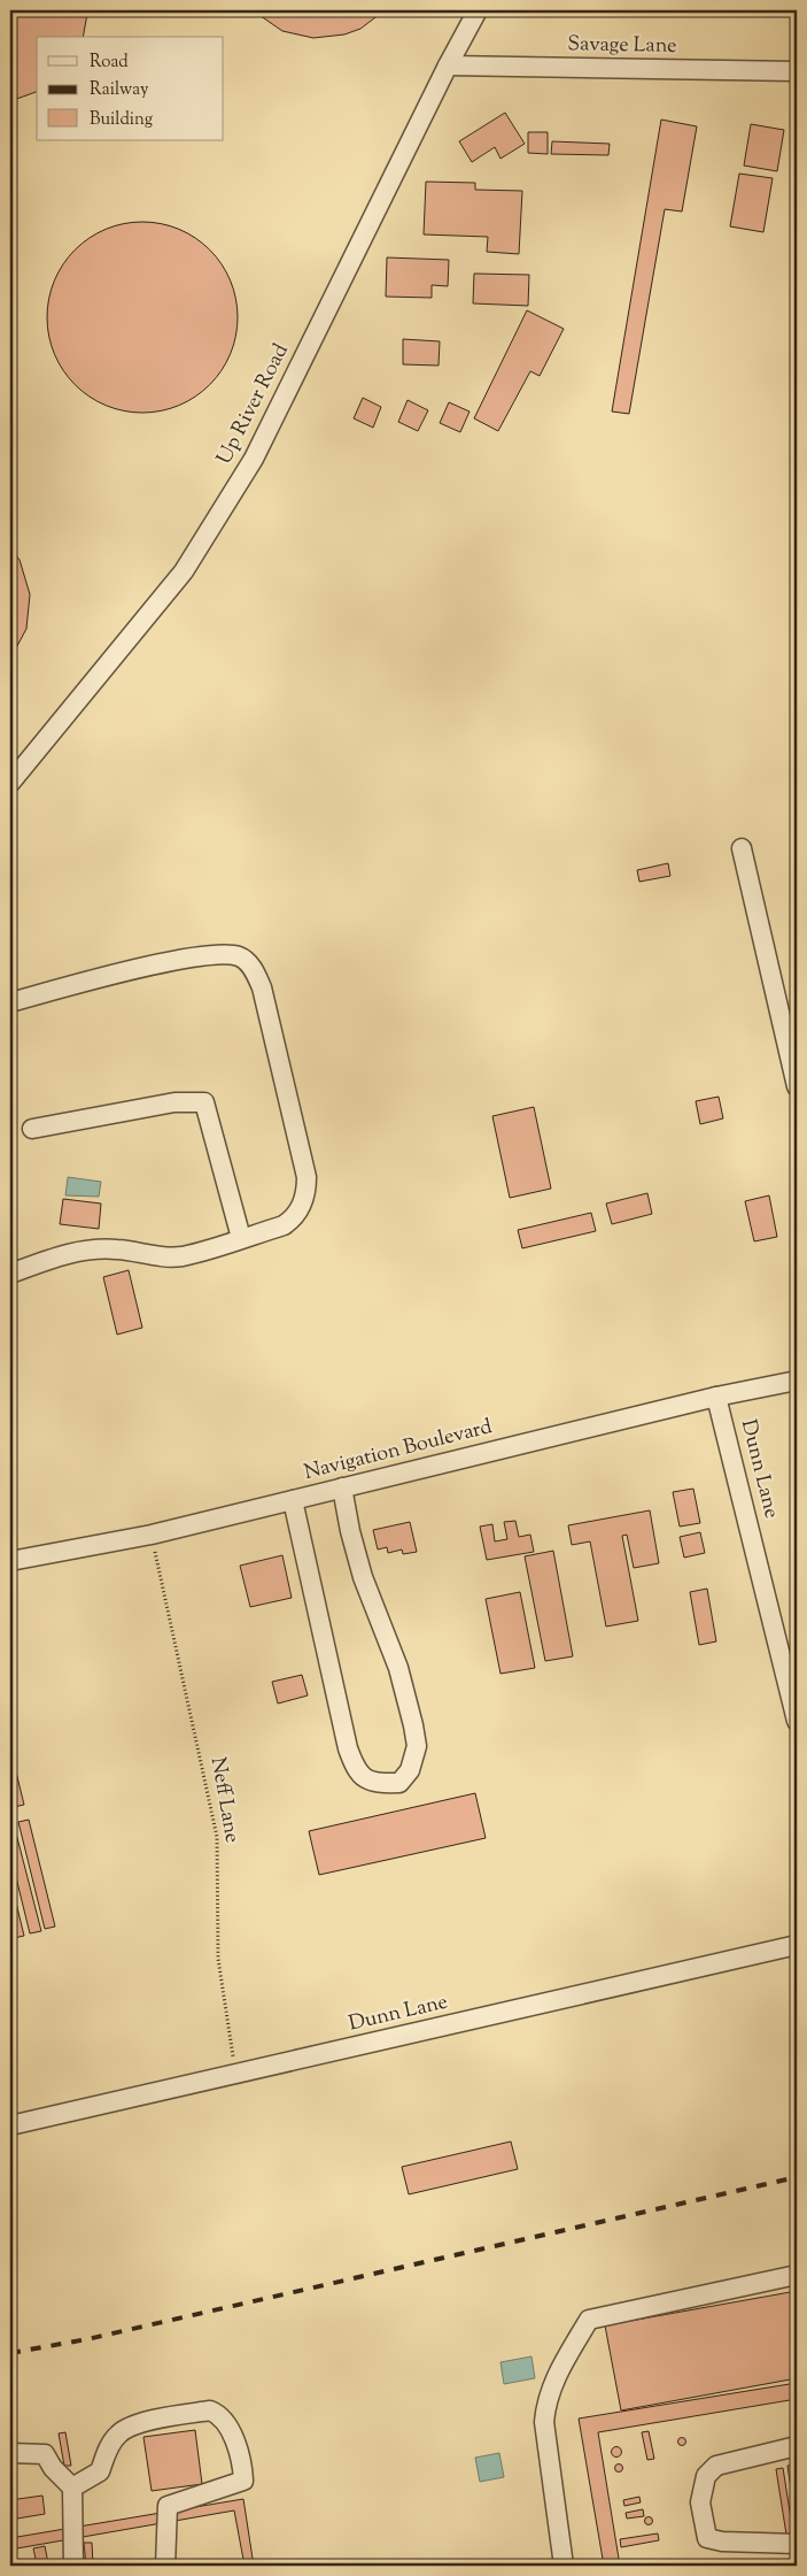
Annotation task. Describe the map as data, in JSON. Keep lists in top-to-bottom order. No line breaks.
{"streets":{"street":["Savage Lane","Up River Road","Navigation Boulevard","Dunn Lane"],"path":["Neff Lane"]},"crossings":[["Savage Lane","Up River Road"],["Navigation Boulevard","Dunn Lane"],["Navigation Boulevard","Neff Lane"],["Dunn Lane","Neff Lane"]],"legend":["Road","Railway","Building"]}
